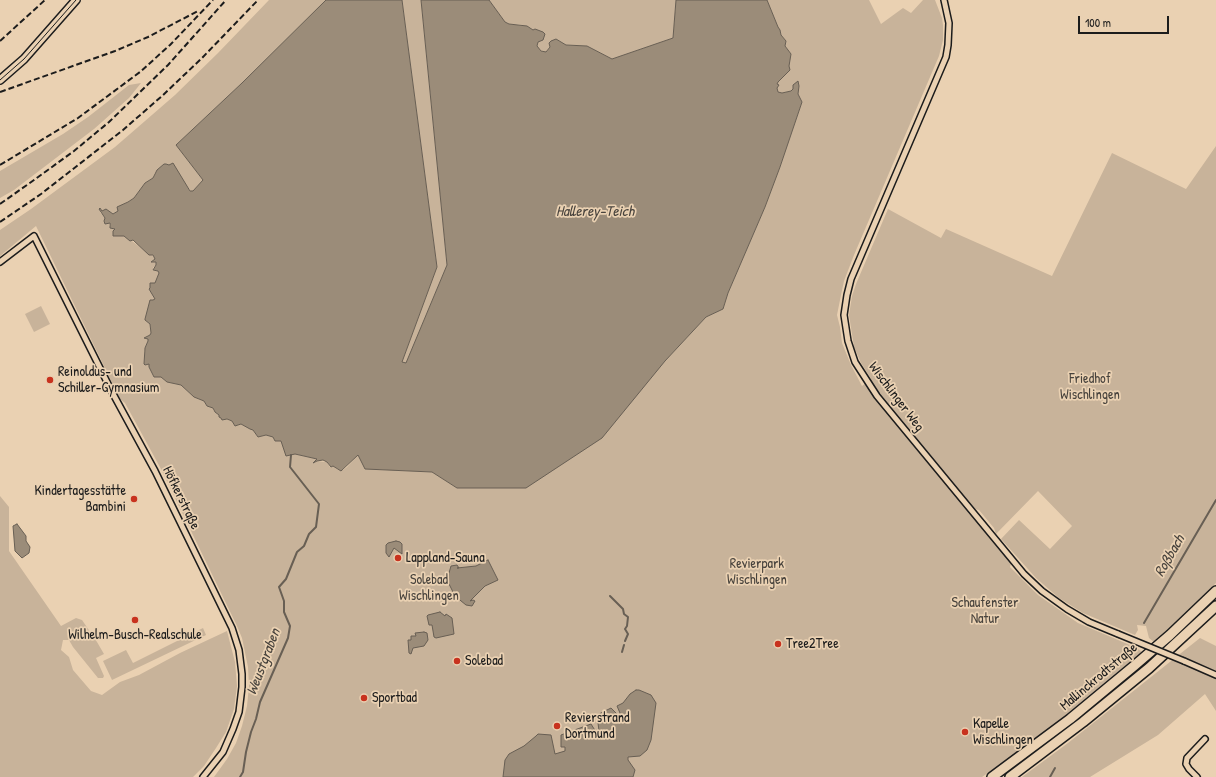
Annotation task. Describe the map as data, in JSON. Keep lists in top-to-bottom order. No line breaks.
{"streets":{"highway":["Mallinckrodtstraße"],"street":["Wischlinger Weg","Höfkerstraße"]},"water":["Hallerey-Teich","Roßbach","Weustgraben"],"parks":["Friedhof Wischlingen","Revierpark Wischlingen","Solebad Wischlingen","Schaufenster Natur"],"places":["Reinoldus- und Schiller-Gymnasium","Kindertagesstätte Bambini","Lappland-Sauna","Wilhelm-Busch-Realschule","Tree2Tree","Solebad","Sportbad","Revierstrand Dortmund","Kapelle Wischlingen"],"scale_bar":"100 m"}
